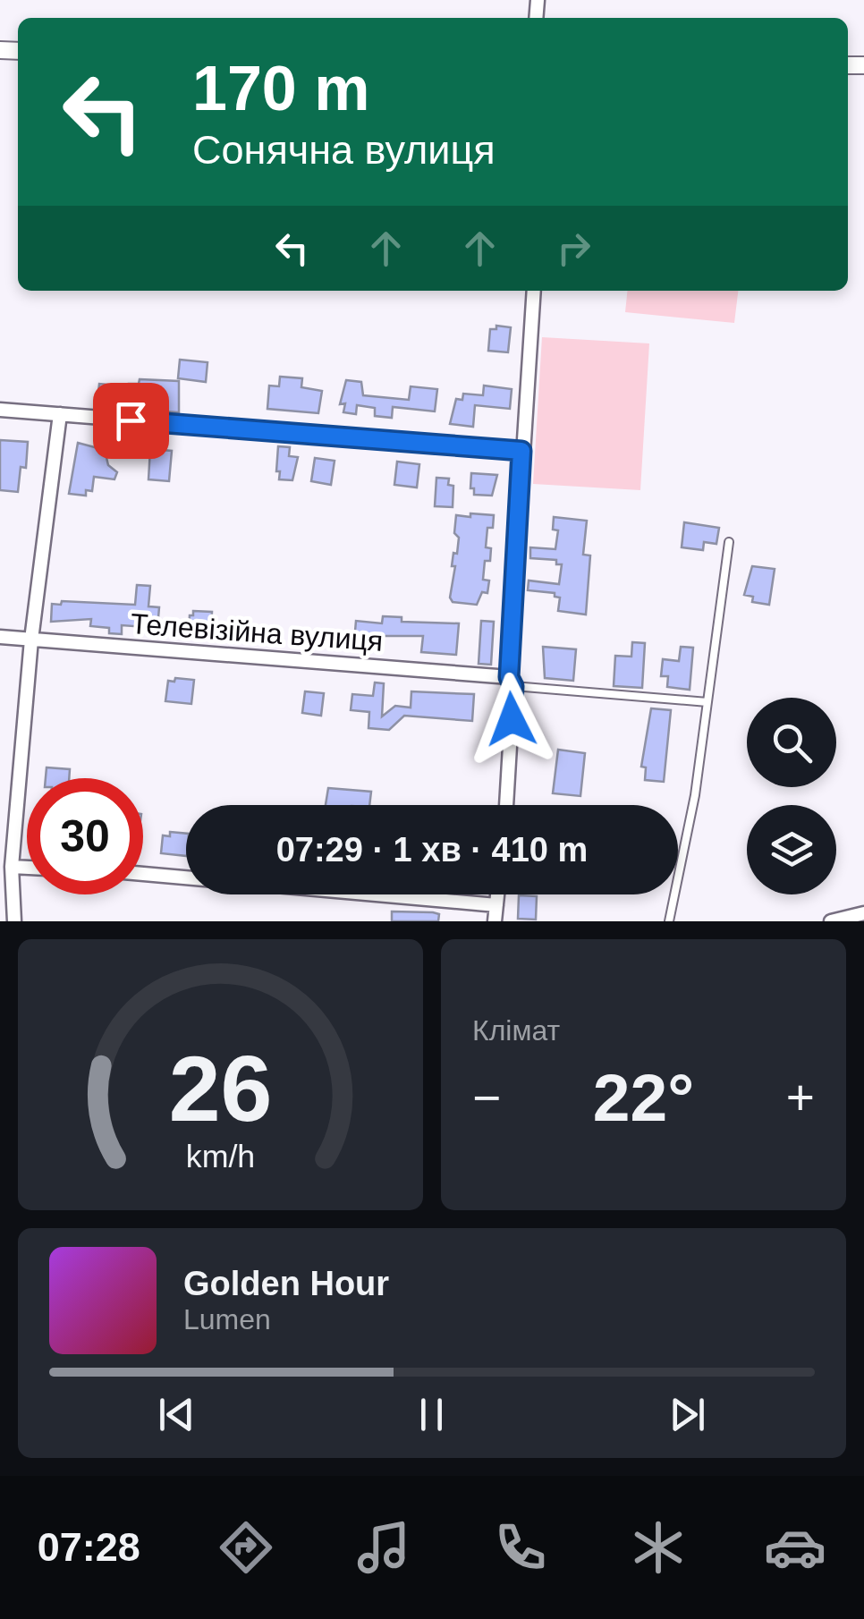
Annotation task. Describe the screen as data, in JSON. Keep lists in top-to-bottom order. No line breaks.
{"streets":{"street":["Телевізійна вулиця"]},"page":{"turn":["170 m","Сонячна вулиця"],"limit":"30","trip":"07:29 · 1 хв · 410 m","tile":"Клімат","heat":["−","22°","+"],"song":["Golden Hour","Lumen"],"tabs":"07:28","gauge":["26","km/h"]}}
